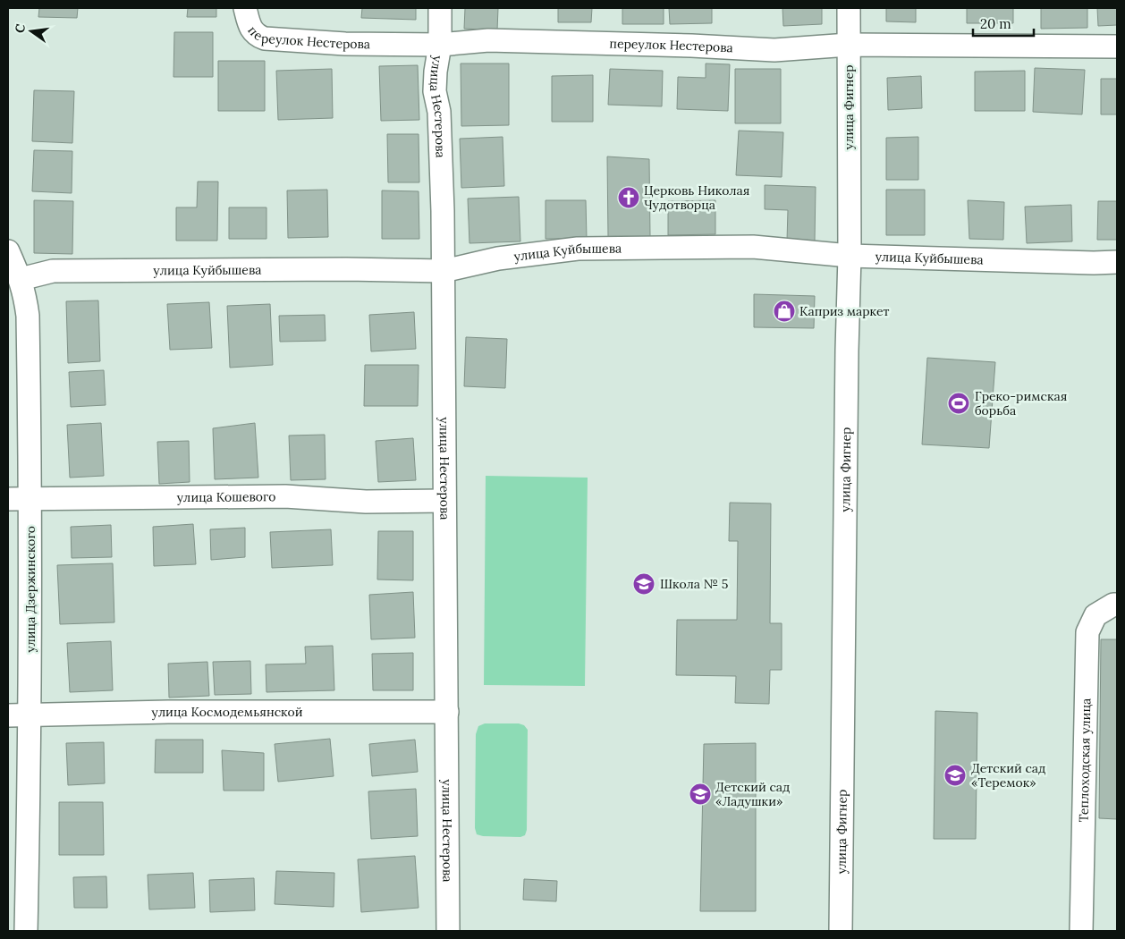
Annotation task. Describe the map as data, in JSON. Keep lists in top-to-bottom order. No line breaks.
{"streets":{"street":["переулок Нестерова","улица Нестерова","улица Фигнер","улица Куйбышева","улица Кошевого","улица Дзержинского","улица Космодемьянской","Теплоходская улица"]},"crossings":[["переулок Нестерова","улица Нестерова"],["переулок Нестерова","улица Фигнер"],["улица Нестерова","улица Куйбышева"],["улица Нестерова","улица Кошевого"],["улица Нестерова","улица Космодемьянской"],["улица Фигнер","улица Куйбышева"],["улица Куйбышева","улица Дзержинского"],["улица Кошевого","улица Дзержинского"],["улица Дзержинского","улица Космодемьянской"]],"places":{"church":["Церковь Николая Чудотворца"],"shop":["Каприз маркет"],"sports":["Греко-римская борьба"],"school or university":["Школа № 5","Детский сад «Теремок»","Детский сад «Ладушки»"]},"scale_bar":"20 m","north":"left"}
